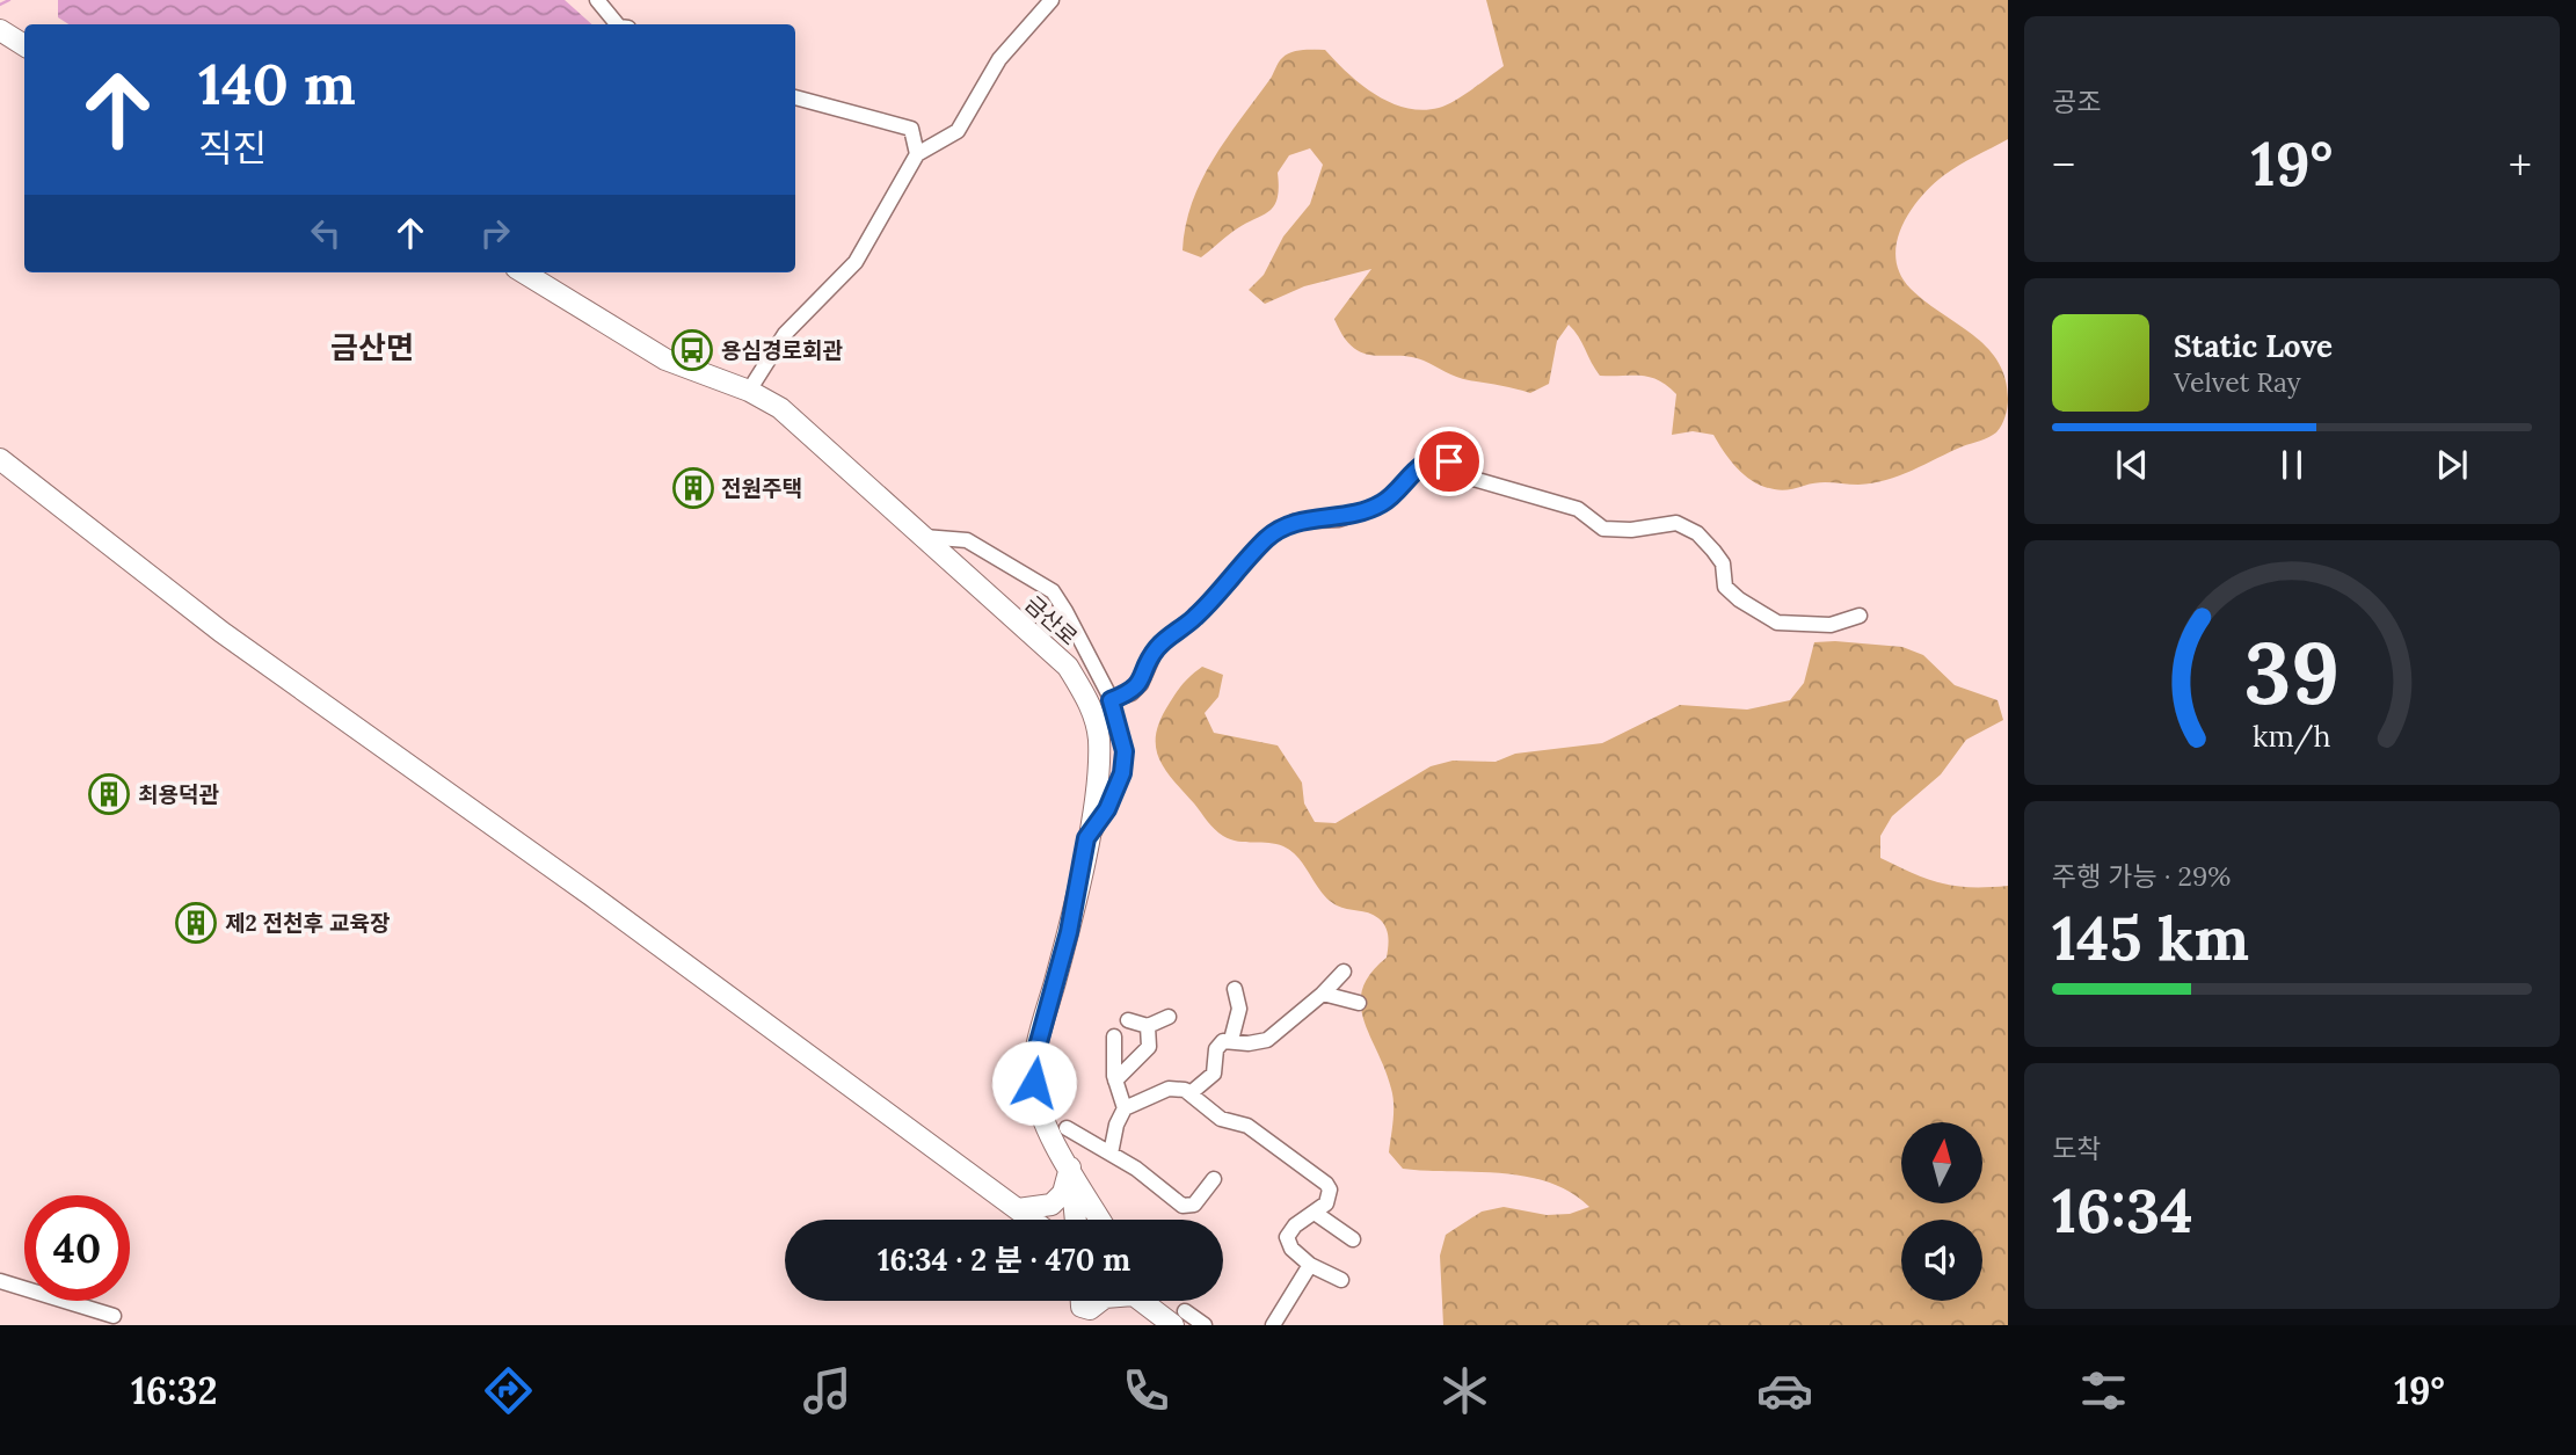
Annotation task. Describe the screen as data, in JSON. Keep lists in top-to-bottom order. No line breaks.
{"streets":{"street":["금산로"]},"districts":["금산면"],"places":{"bus stop":["용심경로회관"],"building":["전원주택","최용덕관","제2 전천후 교육장"]},"north":"top","page":{"tile":["공조",["주행 가능 · 29%","145 km"],["도착","16:34"]],"turn":["140 m","직진"],"heat":["−","19°","+"],"song":["Static Love","Velvet Ray"],"limit":"40","trip":"16:34 · 2 분 · 470 m","tabs":["16:32","19°"],"gauge":["39","km/h"]}}
